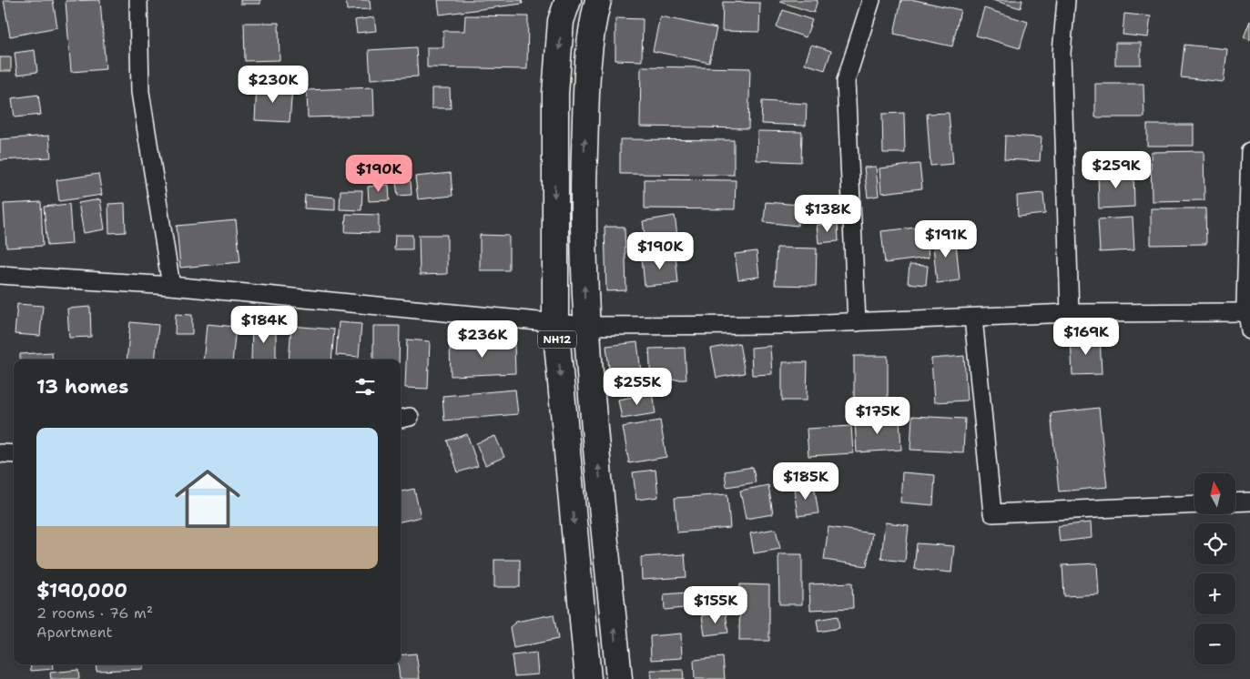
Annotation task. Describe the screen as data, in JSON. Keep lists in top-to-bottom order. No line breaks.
{"streets":{"highway":["NH12"]},"north":"top","page":{"price":["$230K","$259K","$190K","$138K","$191K","$190K","$184K","$169K","$236K","$255K","$175K","$185K","$155K"],"heading":"13 homes","list":[{"name":"$190,000","note":"2 rooms · 76 m² · Apartment"}],"map_buttons":["+","−"]}}
